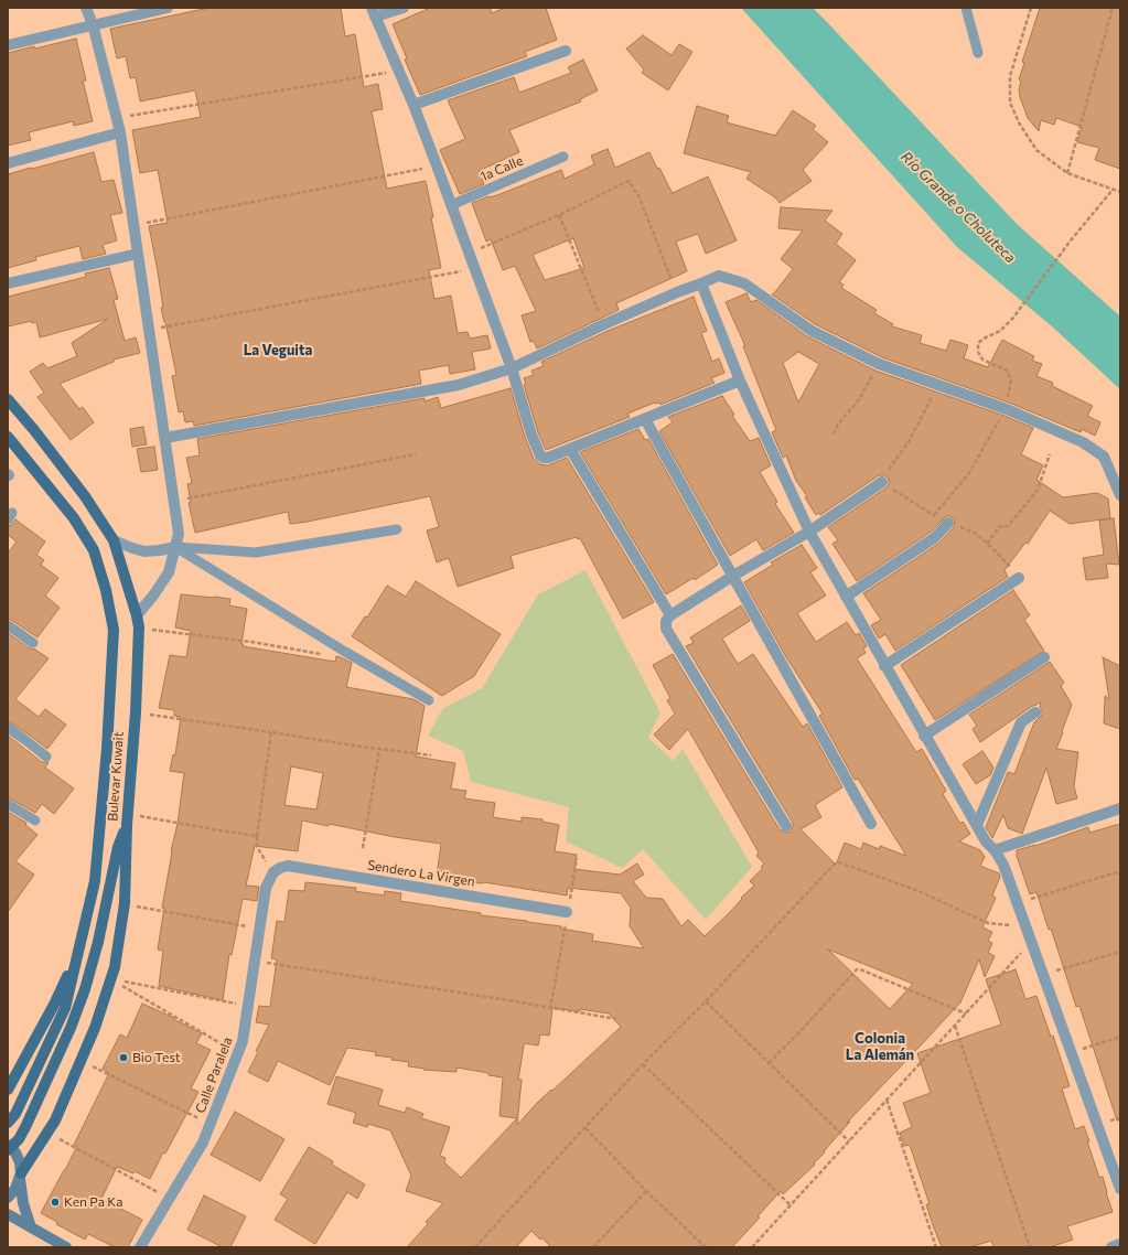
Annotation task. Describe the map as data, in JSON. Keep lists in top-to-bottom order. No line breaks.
{"streets":{"main road":["Bulevar Kuwait"],"street":["Sendero La Virgen","Calle Paralela"],"lane":["1a Calle"]},"crossings":[["Sendero La Virgen","Calle Paralela"]],"districts":["La Veguita","Colonia La Alemán"],"water":["Río Grande o Choluteca"],"places":["Bio Test","Ken Pa Ka"]}
